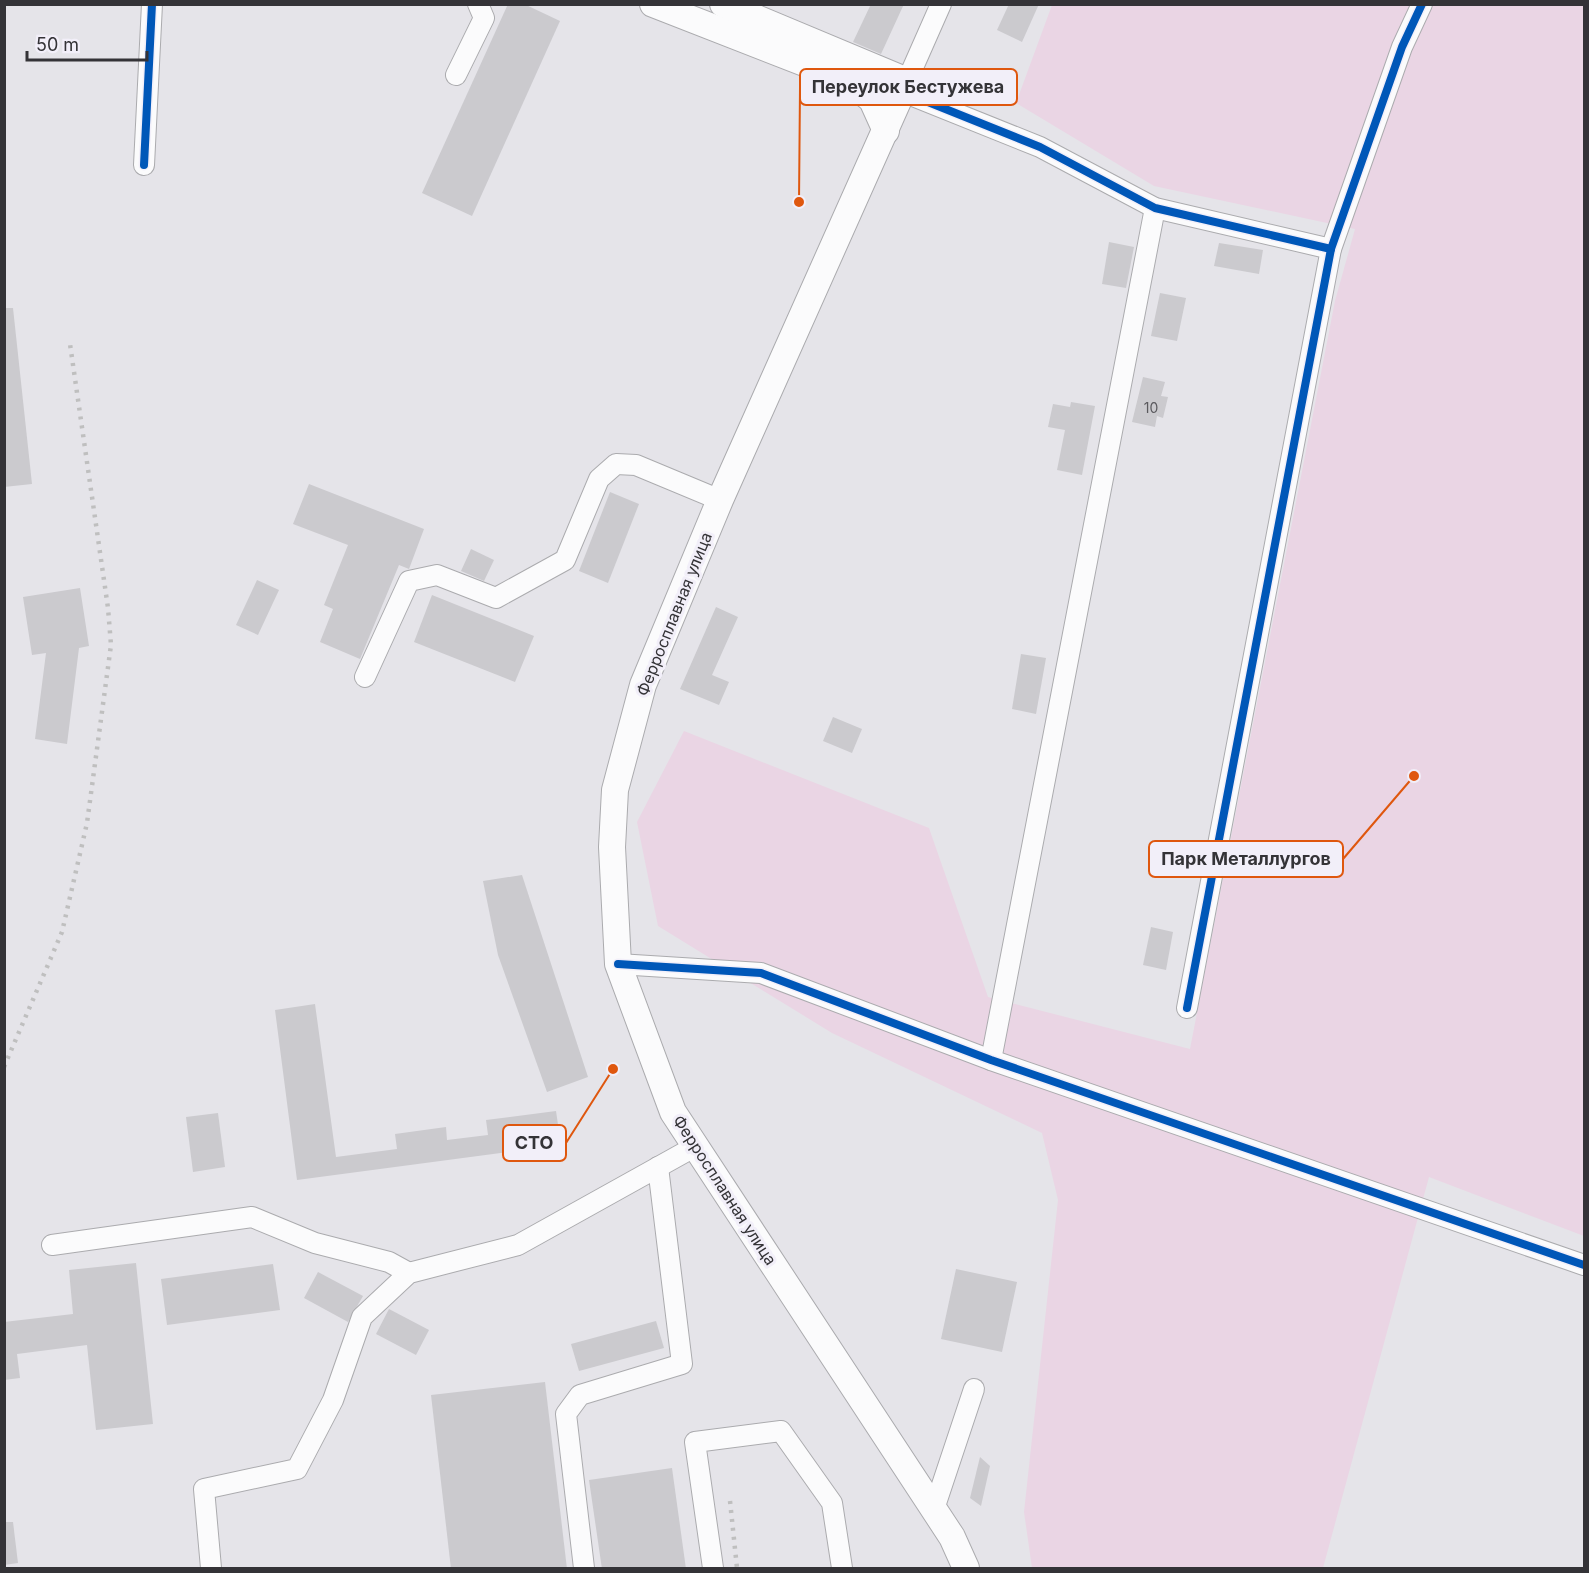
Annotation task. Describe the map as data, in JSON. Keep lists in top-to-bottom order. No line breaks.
{"streets":{"main road":["Ферросплавная улица"]},"places":["Переулок Бестужева","Парк Металлургов","СТО"],"house_numbers":["10"],"scale_bar":"50 m"}
